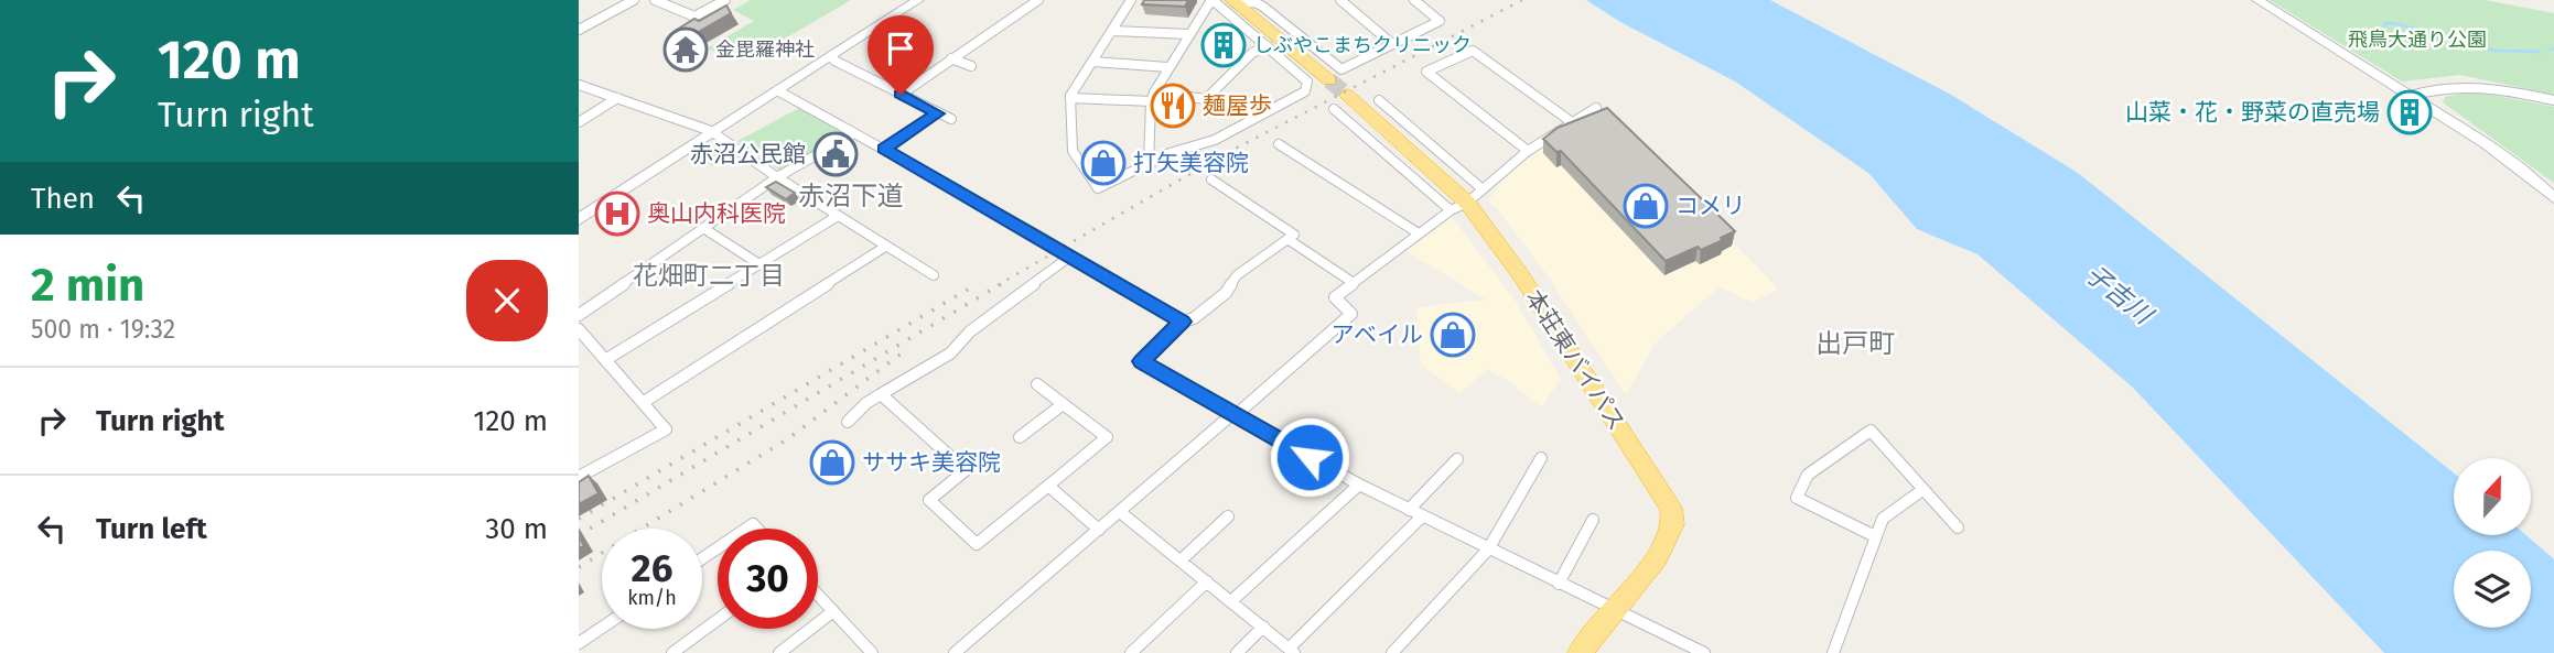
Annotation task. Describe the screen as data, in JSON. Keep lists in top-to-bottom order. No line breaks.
{"streets":{"highway":["本荘東バイパス"]},"districts":["赤沼下道","花畑町二丁目","出戸町"],"water":["子吉川"],"parks":["飛鳥大通り公園"],"places":{"building":["しぶやこまちクリニック","山菜・花・野菜の直売場"],"temple":["金毘羅神社"],"restaurant":["麺屋歩"],"public building":["赤沼公民館"],"shop":["打矢美容院","コメリ","アベイル","ササキ美容院"],"hospital":["奥山内科医院"]},"north":"top","page":{"turn":["120 m","Turn right"],"then":"Then","heading":["2 min","500 m · 19:32"],"list":[{"name":"Turn right","value":"120 m"},{"name":"Turn left","value":"30 m"}],"speed":"26 km/h","limit":"30"}}
